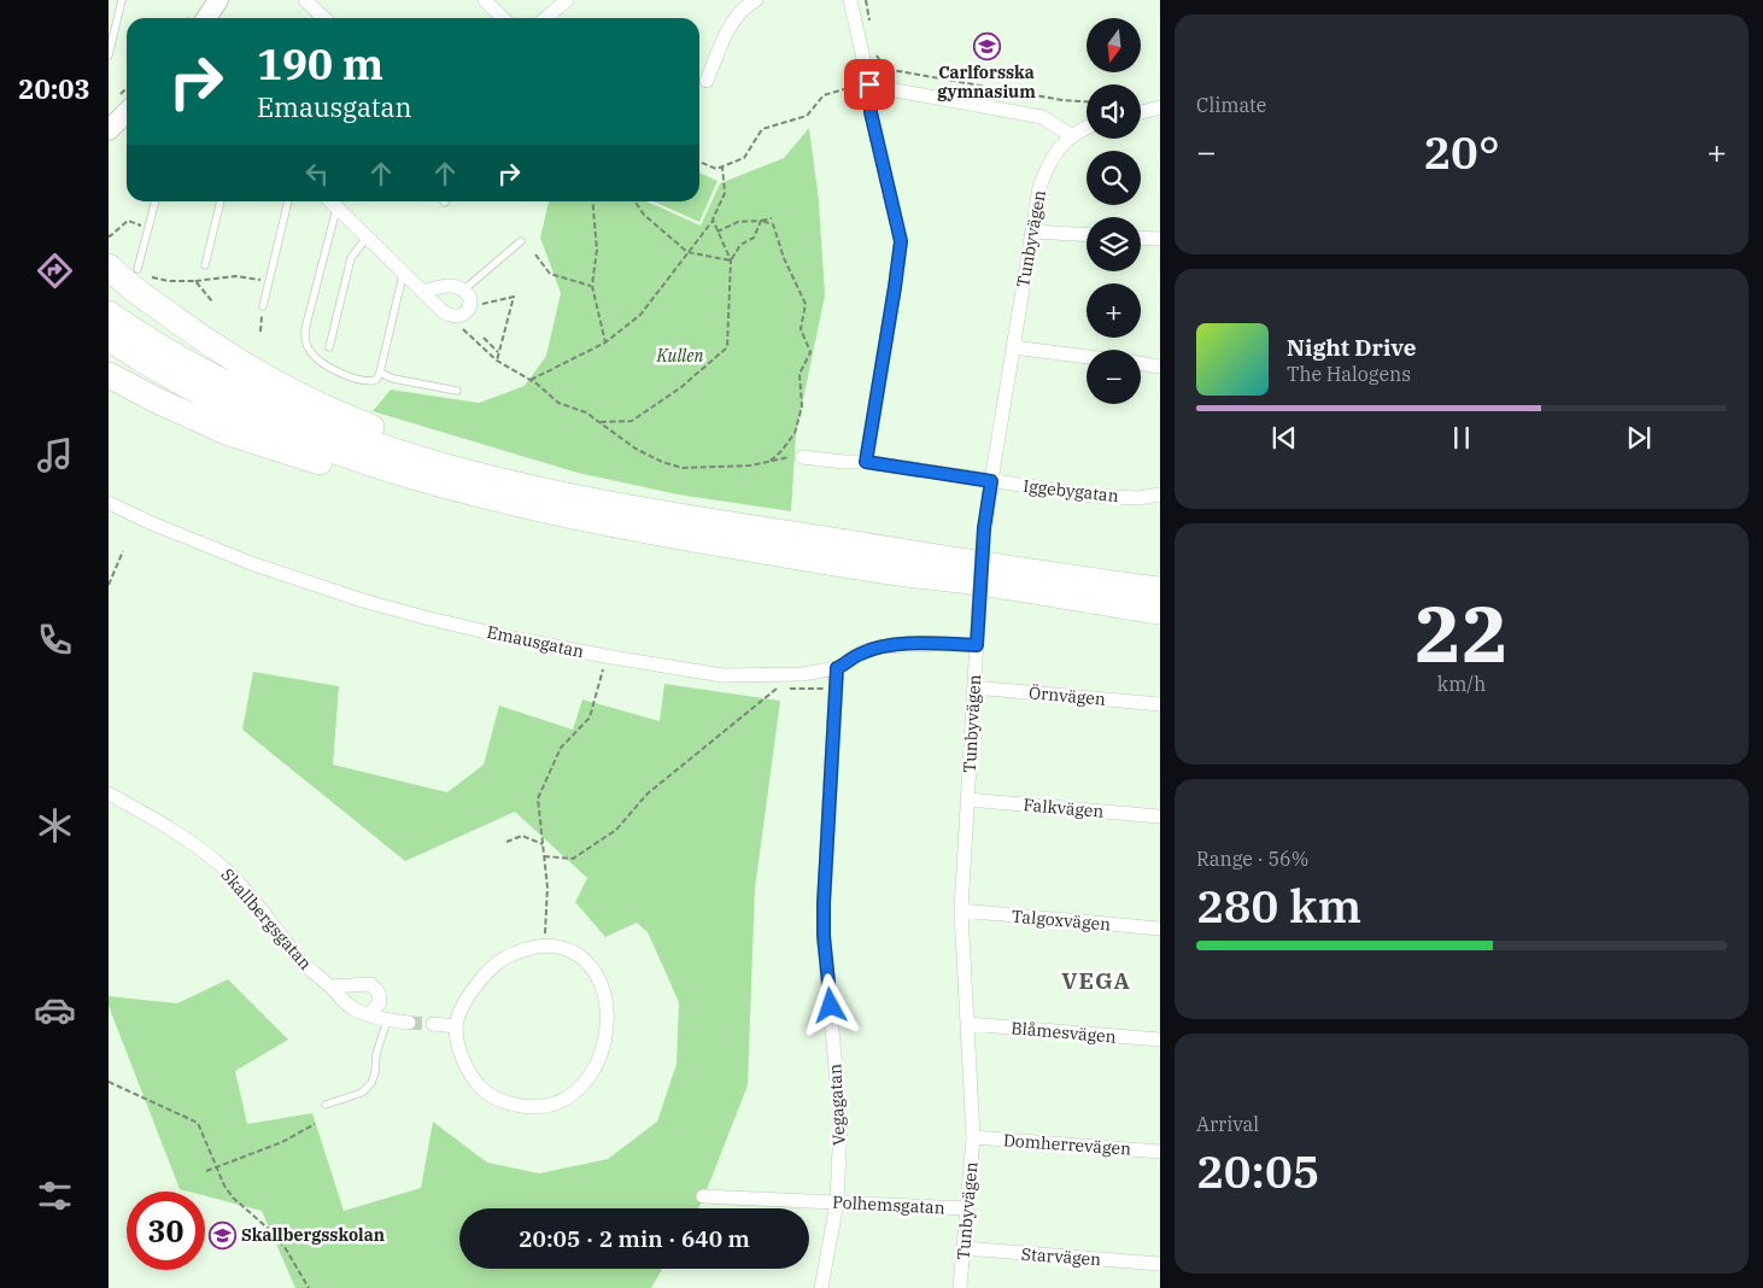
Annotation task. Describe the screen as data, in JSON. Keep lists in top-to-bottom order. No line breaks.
{"streets":{"street":["Tunbyvägen","Iggebygatan","Emausgatan","Örnvägen","Falkvägen","Skallbergsgatan","Talgoxvägen","Blåmesvägen","Vegagatan","Domherrevägen","Polhemsgatan","Starvägen"]},"crossings":[["Tunbyvägen","Iggebygatan"],["Tunbyvägen","Emausgatan"],["Tunbyvägen","Örnvägen"],["Tunbyvägen","Falkvägen"],["Tunbyvägen","Talgoxvägen"],["Tunbyvägen","Blåmesvägen"],["Tunbyvägen","Domherrevägen"],["Tunbyvägen","Polhemsgatan"],["Tunbyvägen","Starvägen"],["Emausgatan","Vegagatan"],["Vegagatan","Polhemsgatan"]],"districts":["VEGA"],"parks":["Kullen"],"places":{"school or university":["Carlforsska gymnasium","Skallbergsskolan"]},"north":"bottom","page":{"tabs":"20:03","tile":["Climate",["22","km/h"],["Range · 56%","280 km"],["Arrival","20:05"]],"map_buttons":["+","−"],"turn":["190 m","Emausgatan"],"heat":["−","20°","+"],"song":["Night Drive","The Halogens"],"limit":"30","trip":"20:05 · 2 min · 640 m"}}
